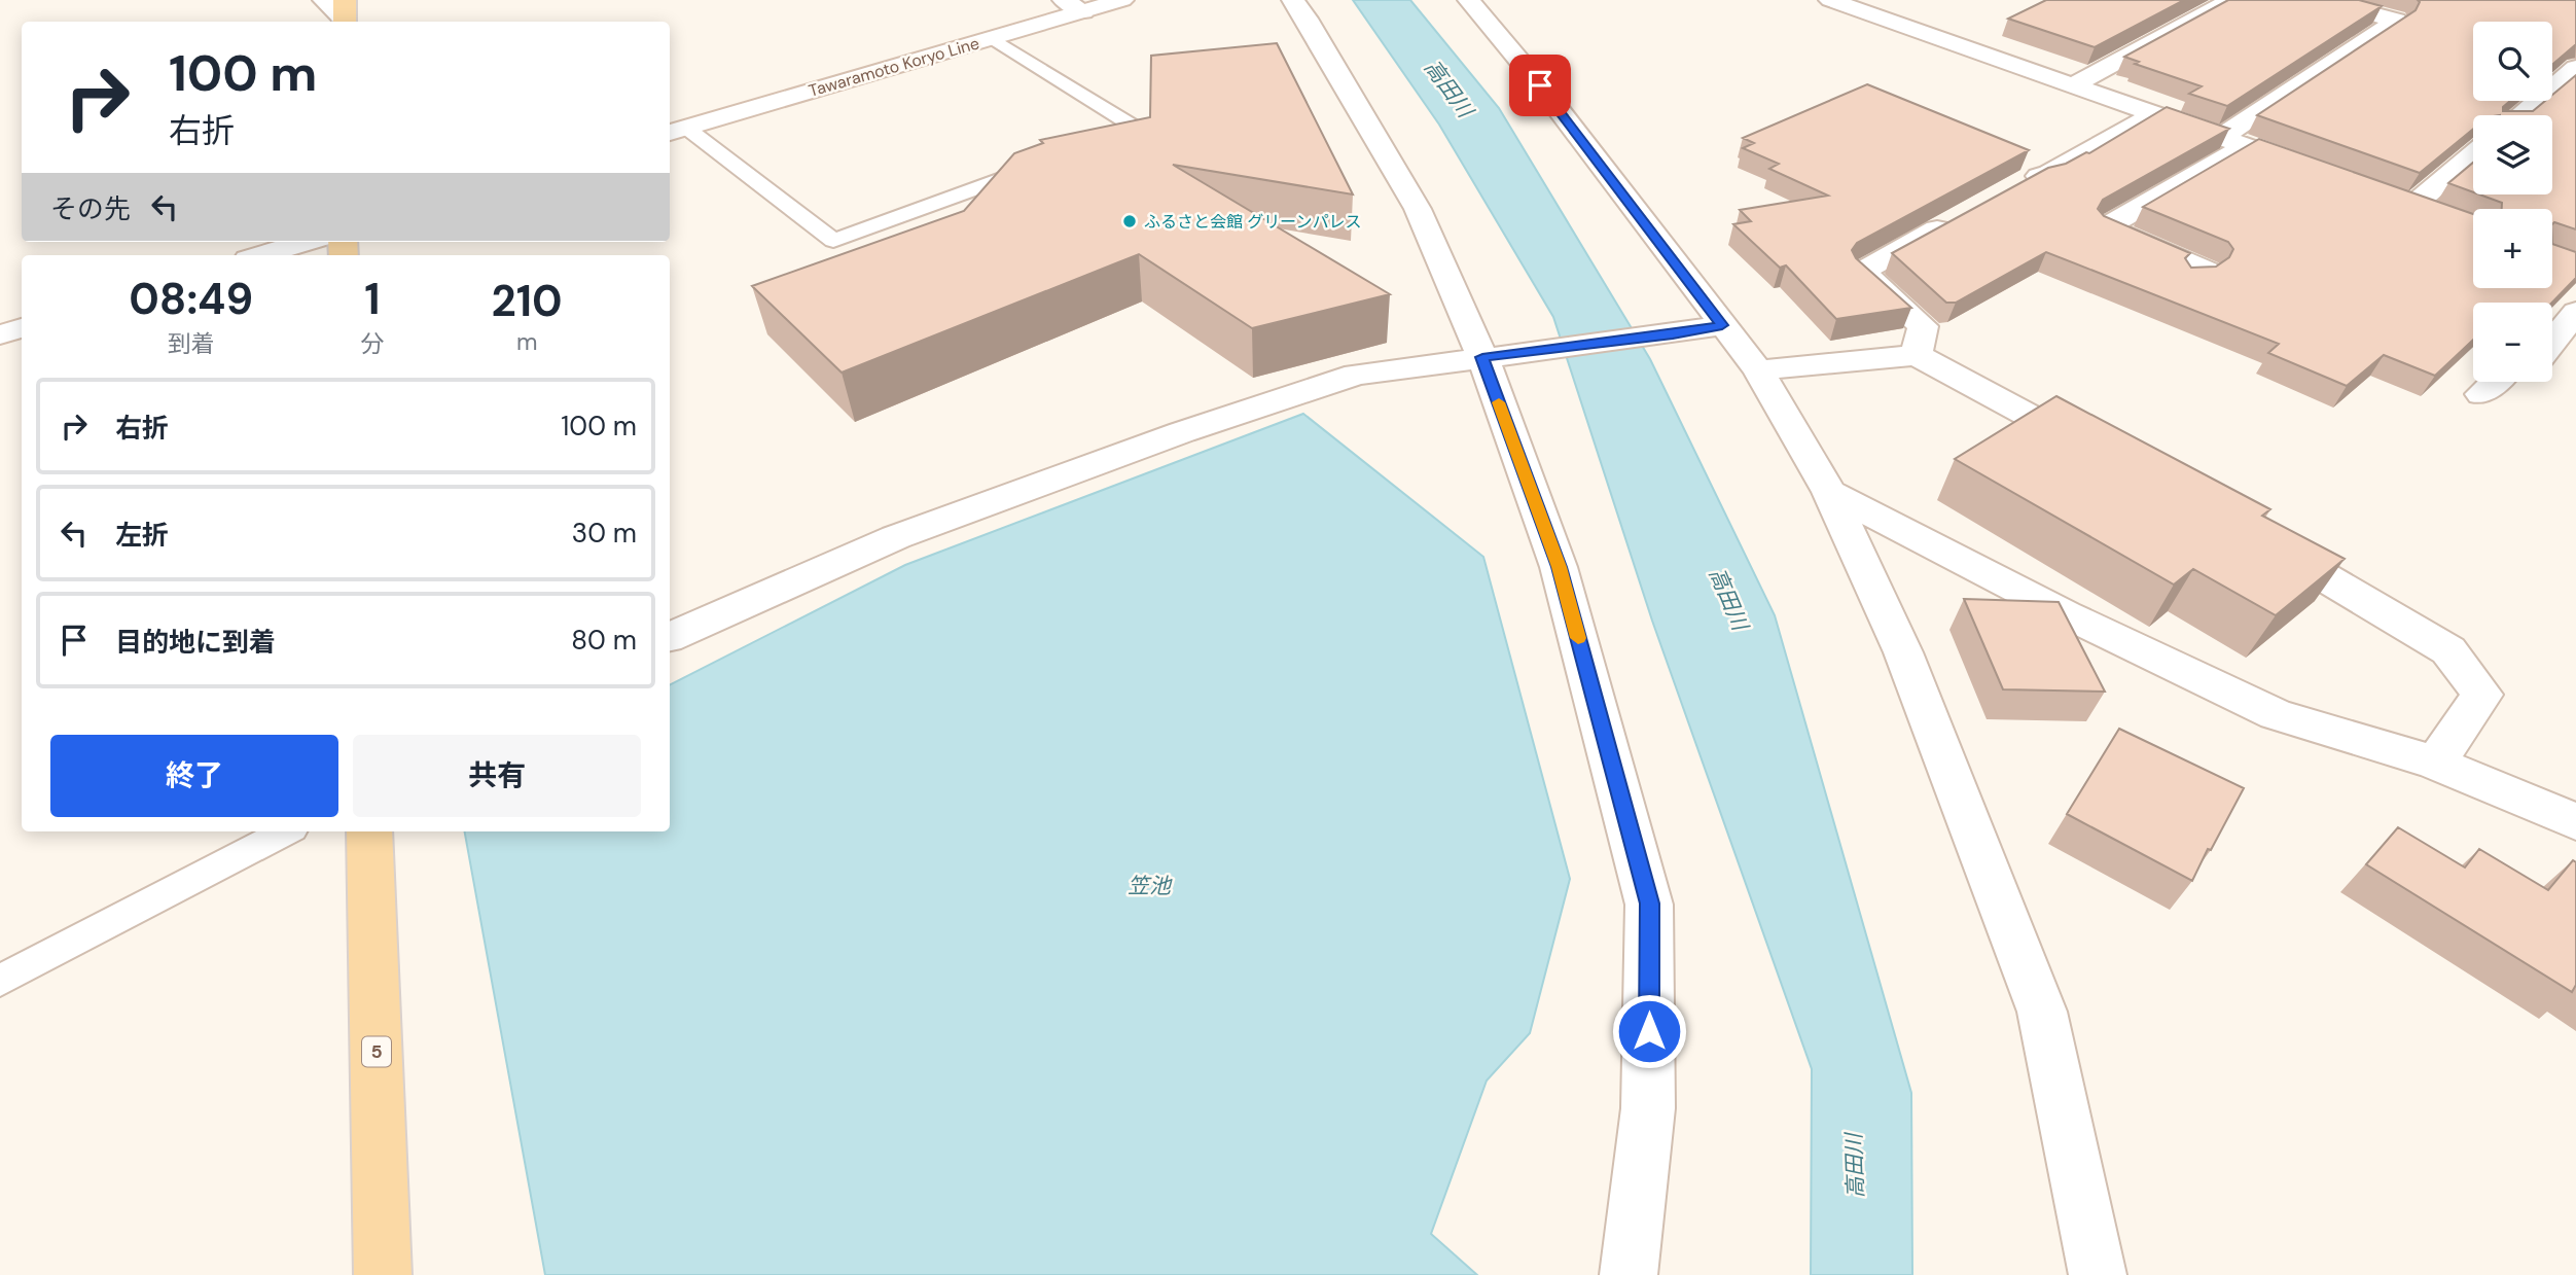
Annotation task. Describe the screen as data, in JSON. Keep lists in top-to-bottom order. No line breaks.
{"streets":{"main road":["5"],"street":["Tawaramoto Koryo Line"]},"water":["高田川","笠池"],"places":["ふるさと会館 グリーンパレス"],"page":{"map_buttons":["+","−"],"turn":["100 m","右折"],"then":"その先","eta":["08:49","到着","1","分","210","m"],"list":[{"name":"右折","value":"100 m"},{"name":"左折","value":"30 m"},{"name":"目的地に到着","value":"80 m"}],"buttons":["終了","共有"]}}
